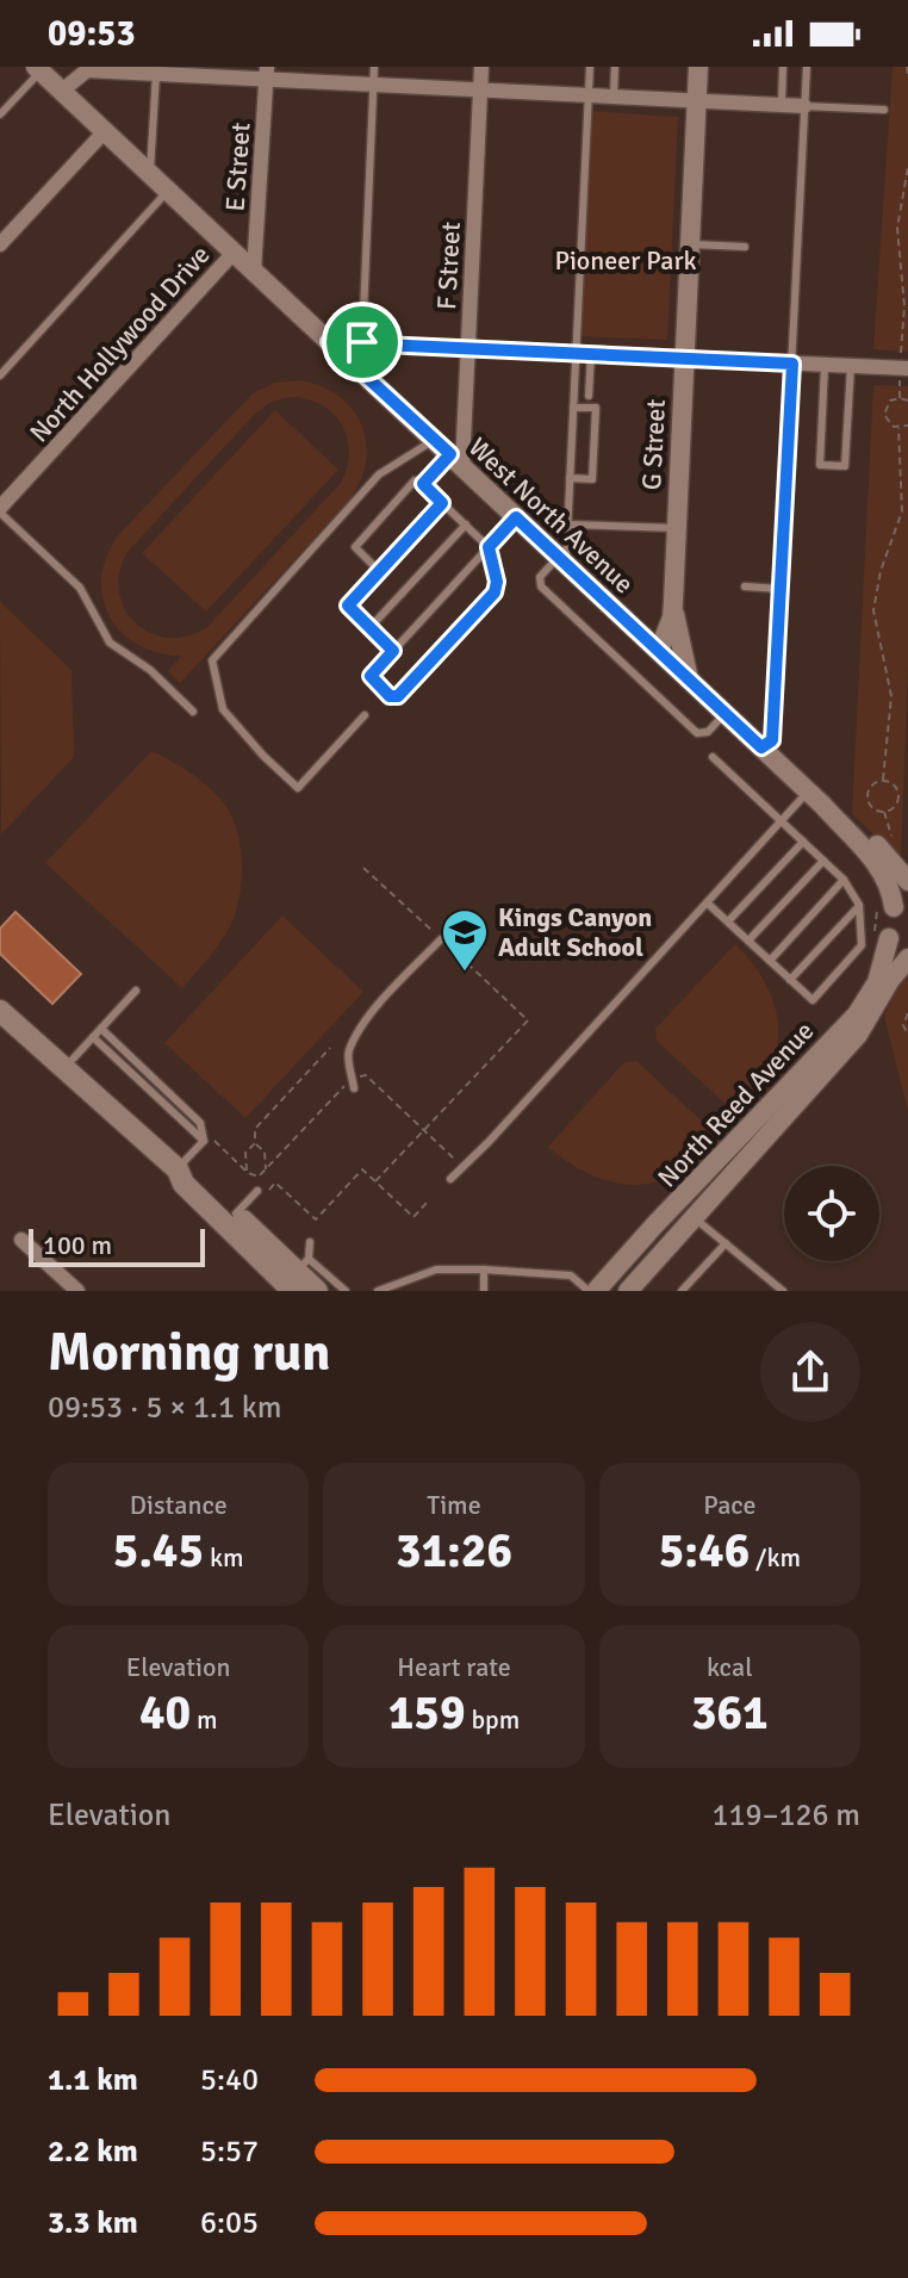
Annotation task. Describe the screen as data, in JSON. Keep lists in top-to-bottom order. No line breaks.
{"streets":{"street":["E Street","F Street","North Hollywood Drive","G Street","West North Avenue","North Reed Avenue"]},"crossings":[["E Street","West North Avenue"],["F Street","West North Avenue"],["North Hollywood Drive","West North Avenue"],["G Street","West North Avenue"],["West North Avenue","North Reed Avenue"]],"parks":["Pioneer Park"],"places":{"school or university":["Kings Canyon Adult School"]},"scale_bar":"100 m","page":{"status":"09:53","scale":"100 m","heading":["Morning run","09:53 · 5 × 1.1 km"],"stats":[["Distance","5.45 km"],["Time","31:26"],["Pace","5:46 /km"],["Elevation","40 m"],["Heart rate","159 bpm"],["kcal","361"]],"chart":["Elevation","119–126 m"],"list":[{"name":"1.1 km","note":"5:40"},{"name":"2.2 km","note":"5:57"},{"name":"3.3 km","note":"6:05"}]}}
